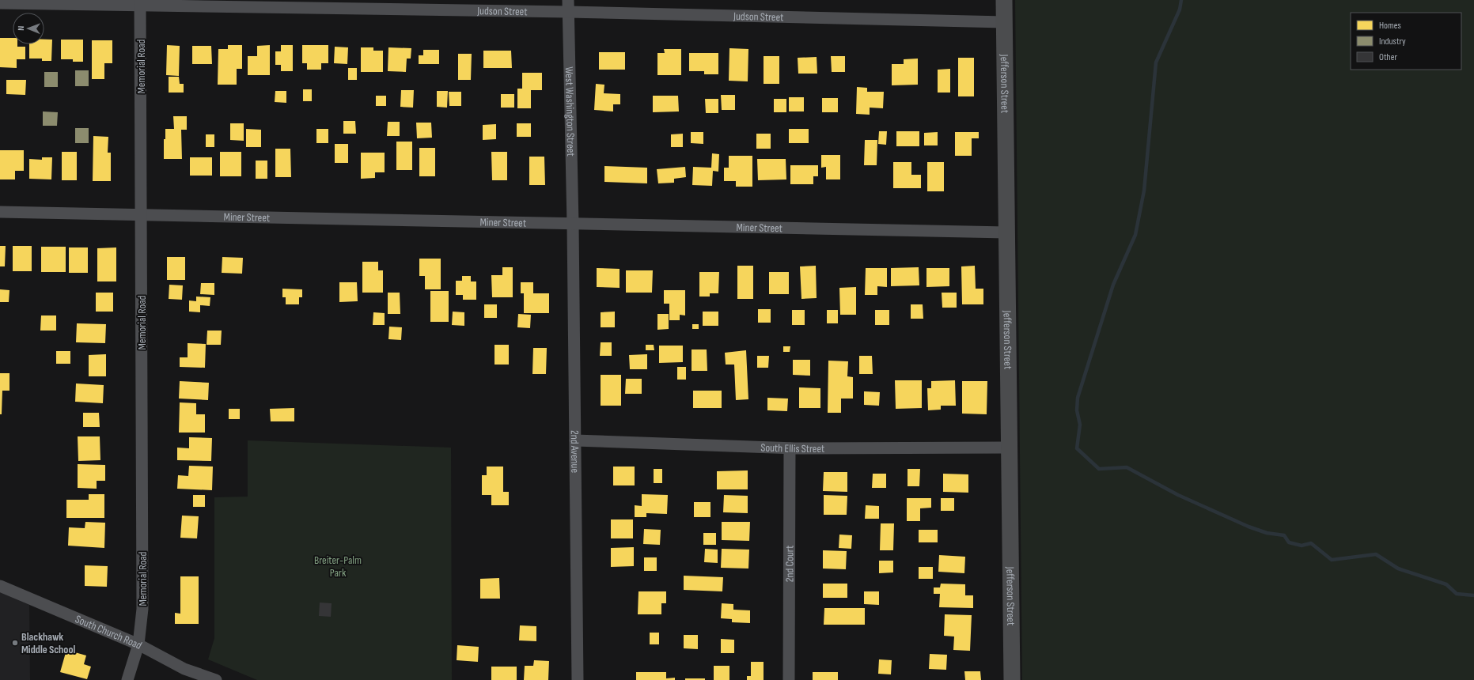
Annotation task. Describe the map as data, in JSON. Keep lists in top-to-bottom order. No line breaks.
{"streets":{"street":["Judson Street","Memorial Road","Jefferson Street","West Washington Street","Miner Street","South Ellis Street","2nd Avenue","2nd Court","South Church Road"]},"crossings":[["Judson Street","Memorial Road"],["Judson Street","Jefferson Street"],["Judson Street","West Washington Street"],["Memorial Road","Miner Street"],["Memorial Road","South Church Road"],["Jefferson Street","Miner Street"],["Jefferson Street","South Ellis Street"],["West Washington Street","Miner Street"],["West Washington Street","2nd Avenue"],["Miner Street","2nd Avenue"],["South Ellis Street","2nd Avenue"],["South Ellis Street","2nd Court"]],"parks":["Breiter-Palm Park"],"places":["Blackhawk Middle School"],"legend":["Homes","Industry","Other"],"north":"left"}
